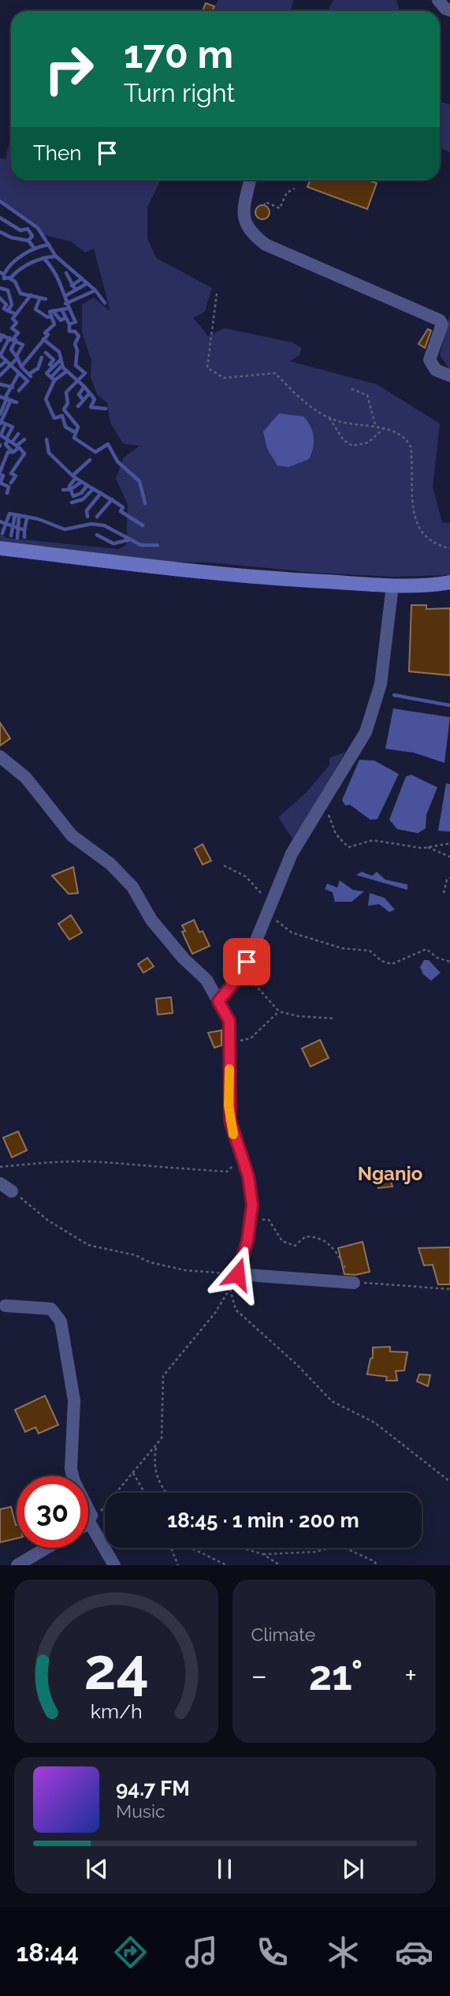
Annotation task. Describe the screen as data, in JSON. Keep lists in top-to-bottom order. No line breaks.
{"districts":["Nganjo"],"page":{"turn":["170 m","Turn right"],"then":"Then","limit":"30","trip":"18:45 · 1 min · 200 m","tile":"Climate","heat":["−","21°","+"],"song":["94.7 FM","Music"],"tabs":"18:44","gauge":["24","km/h"]}}
